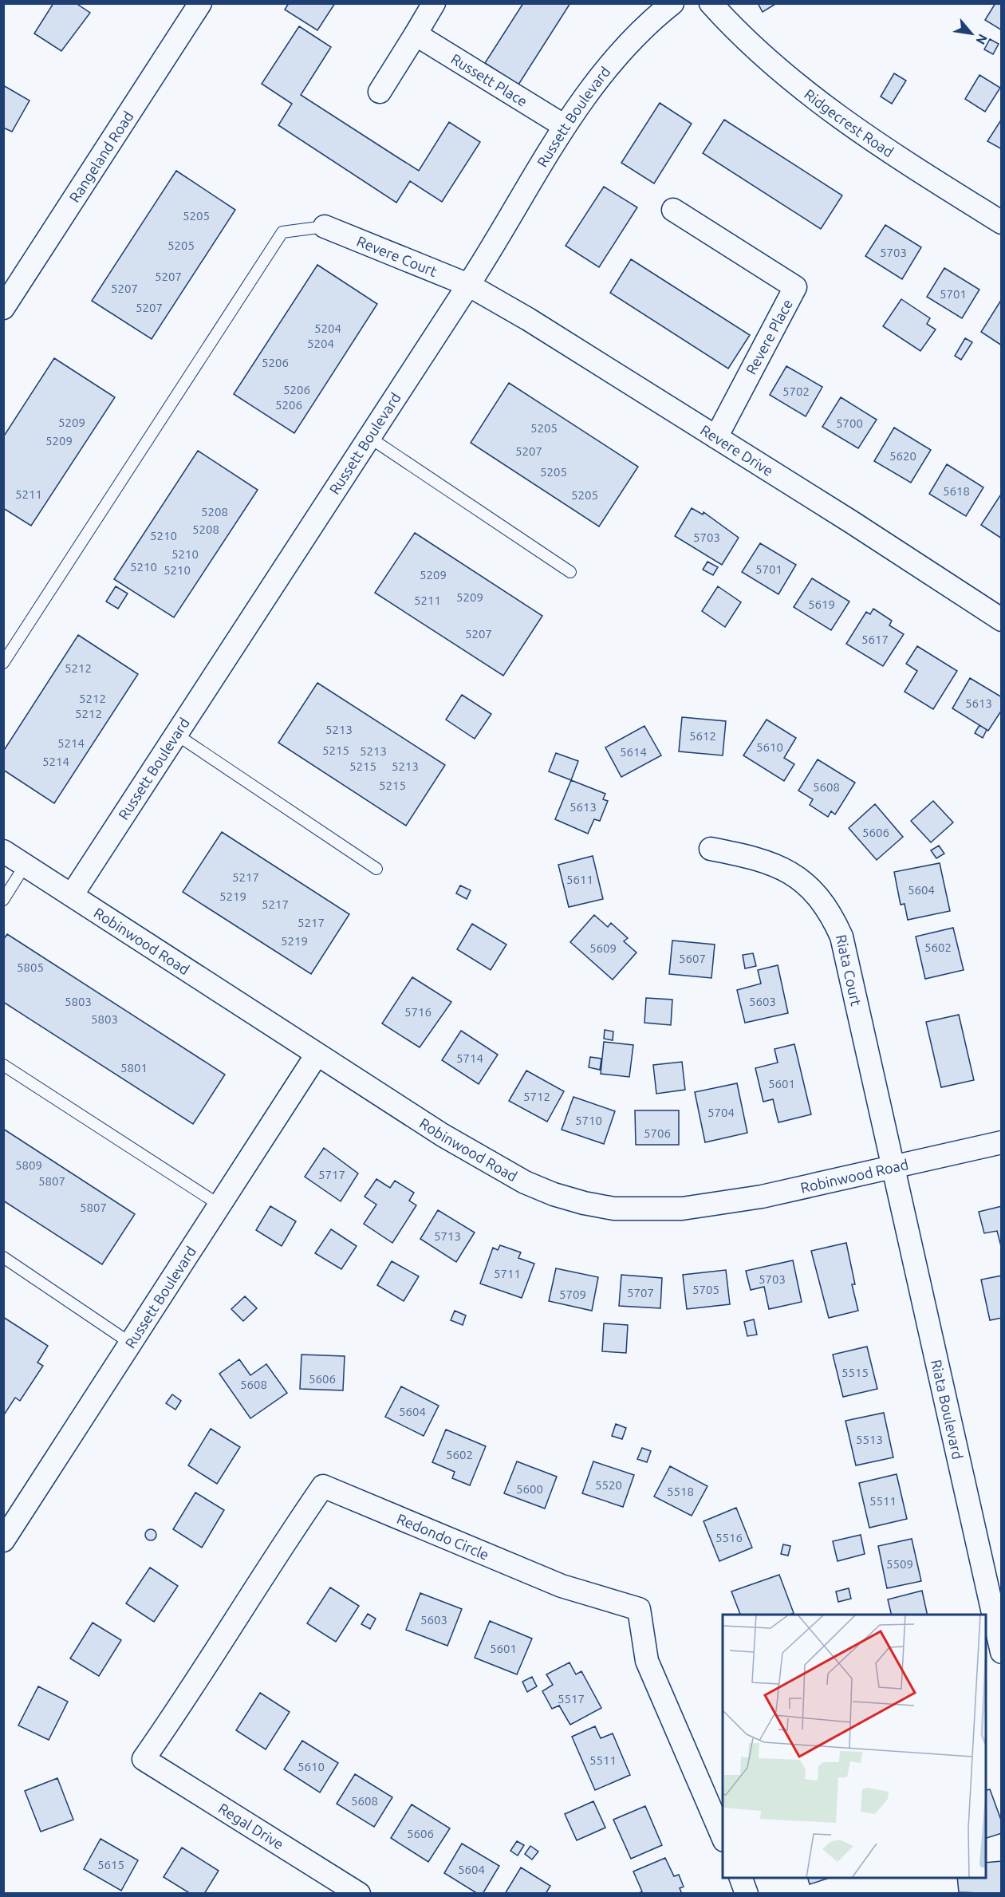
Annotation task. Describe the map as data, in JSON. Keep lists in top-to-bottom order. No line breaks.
{"streets":{"street":["Russett Place","Russett Boulevard","Ridgecrest Road","Rangeland Road","Revere Court","Revere Place","Revere Drive","Robinwood Road","Riata Court","Riata Boulevard","Redondo Circle","Regal Drive"]},"crossings":[["Russett Place","Russett Boulevard"],["Russett Boulevard","Revere Court"],["Russett Boulevard","Revere Drive"],["Russett Boulevard","Robinwood Road"],["Revere Court","Revere Drive"],["Revere Place","Revere Drive"],["Robinwood Road","Riata Court"],["Robinwood Road","Riata Boulevard"],["Riata Court","Riata Boulevard"],["Redondo Circle","Regal Drive"]],"house_numbers":["5205","5205","5703","5207","5207","5701","5207","5204","5204","5206","5206","5702","5206","5209","5700","5205","5209","5207","5620","5205","5618","5211","5205","5208","5208","5210","5703","5210","5210","5701","5210","5209","5209","5211","5619","5207","5617","5212","5212","5613","5212","5213","5612","5214","5610","5215","5213","5614","5214","5215","5213","5215","5608","5613","5606","5217","5611","5604","5219","5217","5217","5219","5602","5609","5607","5805","5803","5603","5716","5803","5714","5801","5601","5712","5704","5710","5706","5809","5717","5807","5807","5713","5711","5703","5705","5707","5709","5515","5606","5608","5604","5513","5602","5520","5600","5518","5511","5516","5509","5603","5601","5517","5511","5610","5608","5606","5615","5604"],"north":"bottom right"}
